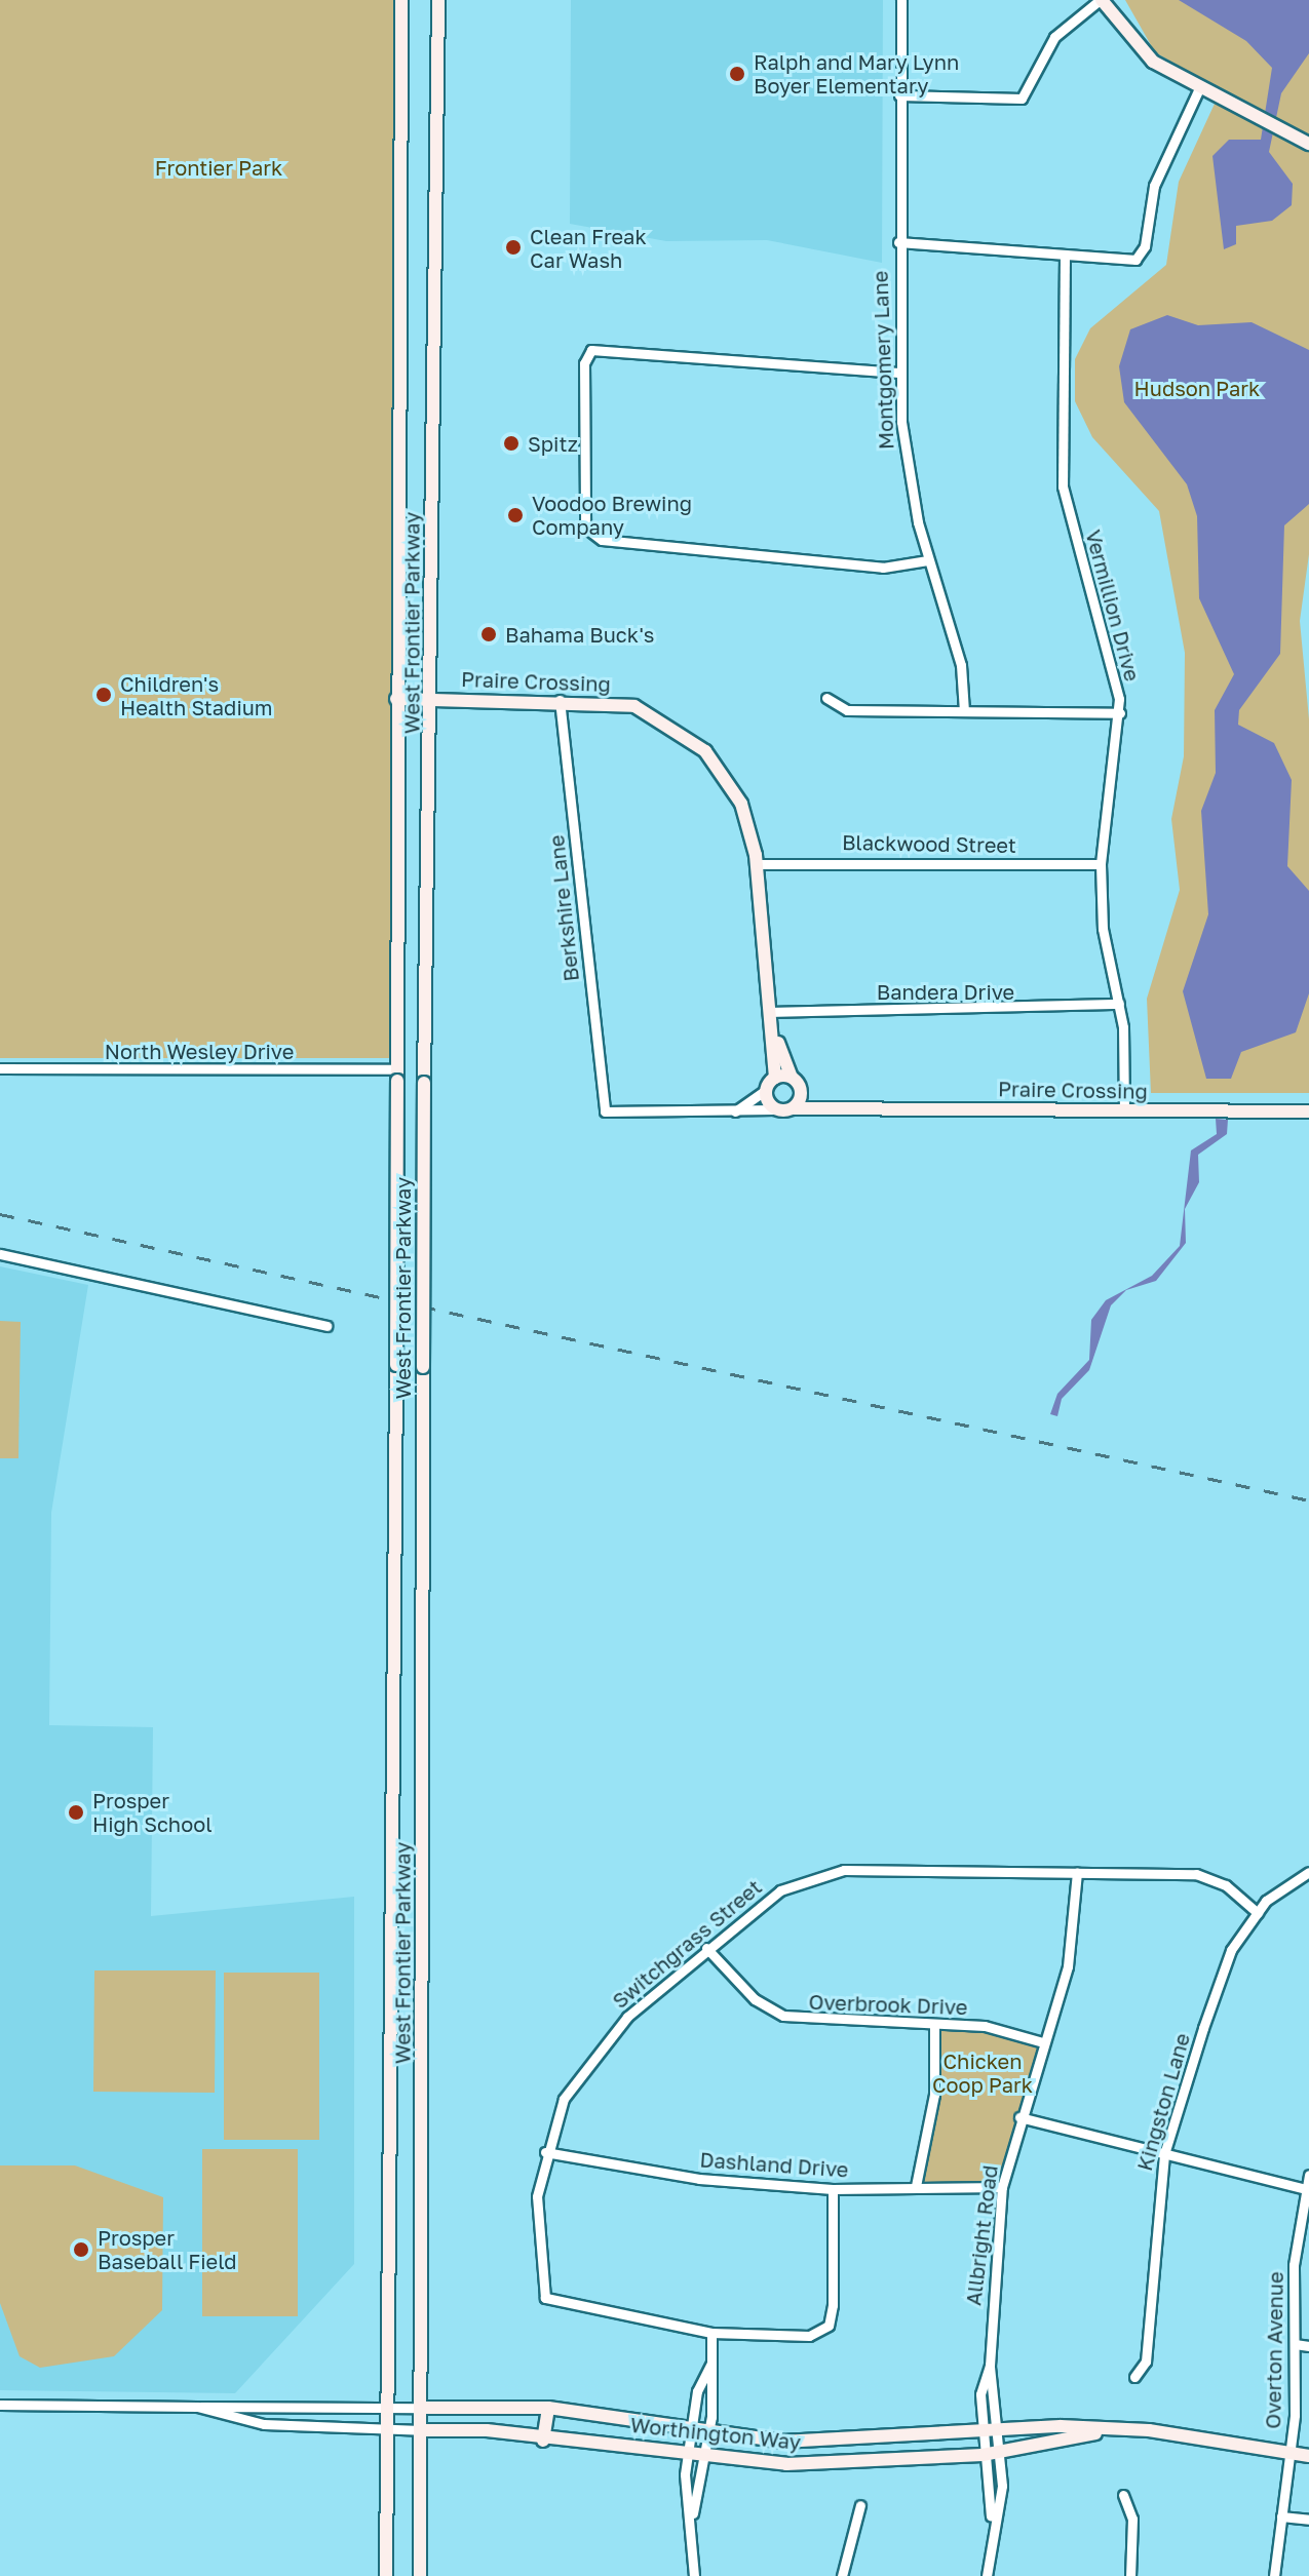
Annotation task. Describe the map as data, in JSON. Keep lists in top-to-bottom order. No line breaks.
{"streets":{"street":["Montgomery Lane","Vermillion Drive","West Frontier Parkway","Praire Crossing","Blackwood Street","Berkshire Lane","Bandera Drive","North Wesley Drive","Switchgrass Street","Overbrook Drive","Kingston Lane","Dashland Drive","Allbright Road","Overton Avenue","Worthington Way"]},"crossings":[["Vermillion Drive","Praire Crossing"],["Vermillion Drive","Blackwood Street"],["Vermillion Drive","Bandera Drive"],["West Frontier Parkway","Praire Crossing"],["West Frontier Parkway","North Wesley Drive"],["West Frontier Parkway","Worthington Way"],["Praire Crossing","Blackwood Street"],["Praire Crossing","Berkshire Lane"],["Praire Crossing","Bandera Drive"],["Switchgrass Street","Overbrook Drive"],["Switchgrass Street","Kingston Lane"],["Switchgrass Street","Dashland Drive"],["Switchgrass Street","Allbright Road"],["Overbrook Drive","Allbright Road"],["Dashland Drive","Allbright Road"],["Allbright Road","Worthington Way"],["Overton Avenue","Worthington Way"]],"parks":["Frontier Park","Hudson Park","Chicken Coop Park"],"places":["Ralph and Mary Lynn Boyer Elementary","Clean Freak Car Wash","Spitz","Voodoo Brewing Company","Bahama Buck's","Children's Health Stadium","Prosper High School","Prosper Baseball Field"]}
